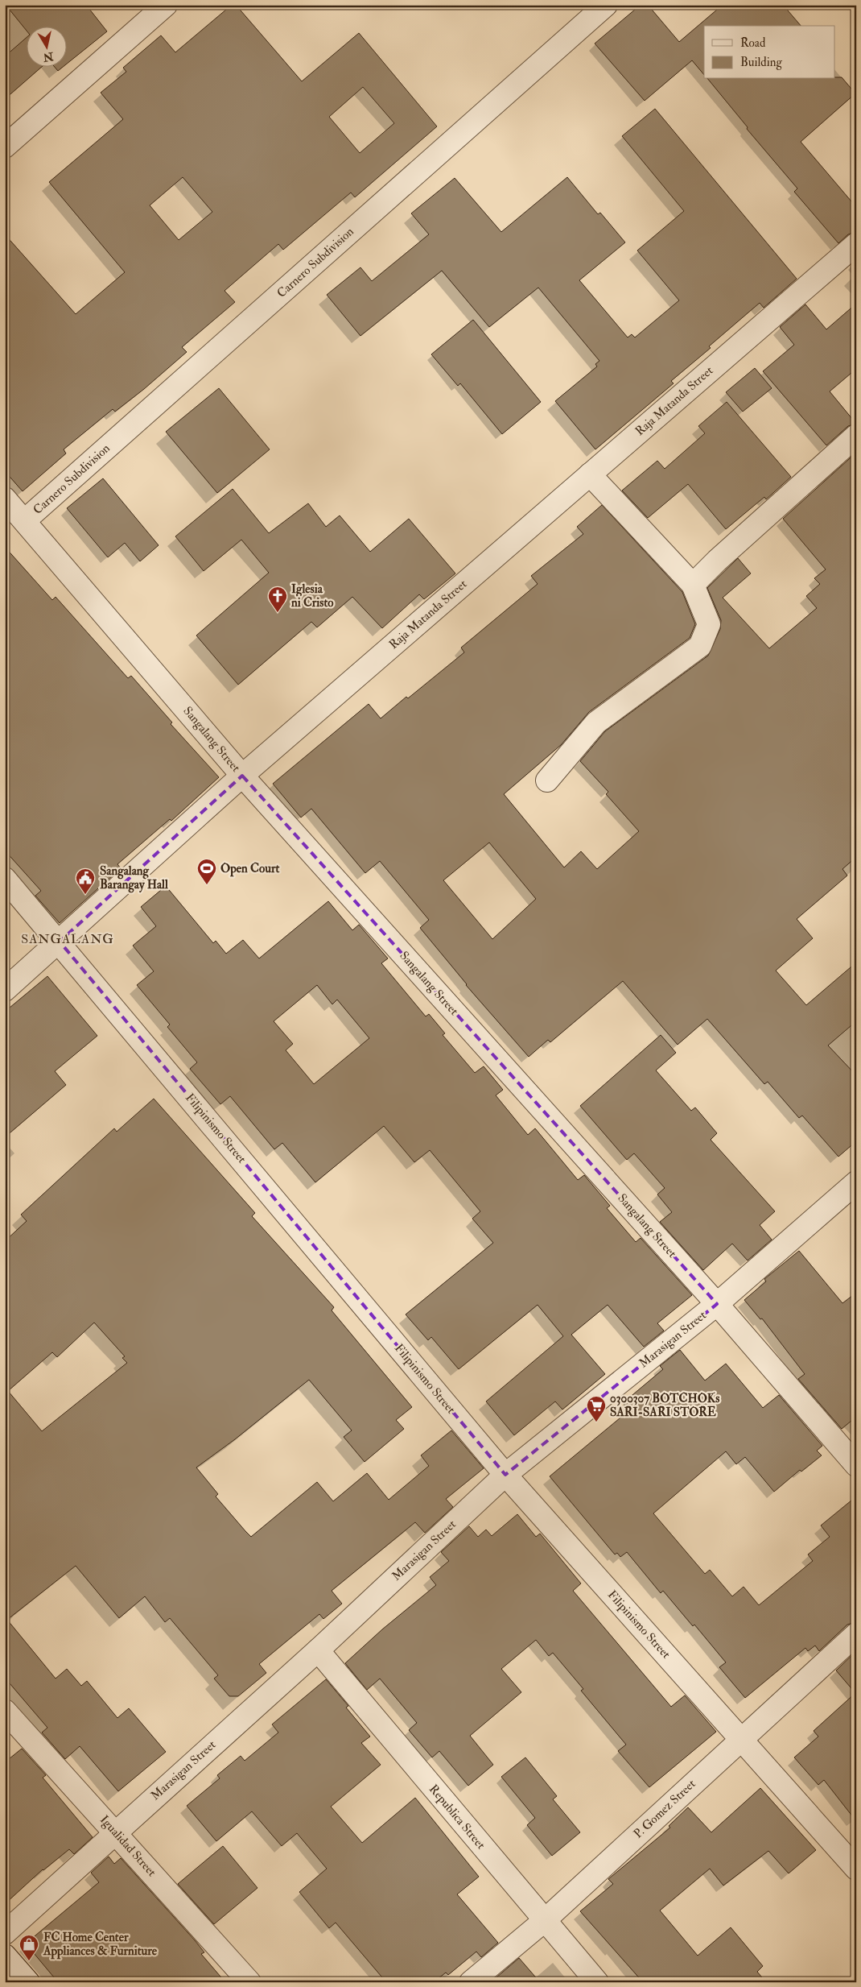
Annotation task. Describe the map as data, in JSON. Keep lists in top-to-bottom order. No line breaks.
{"streets":{"street":["Carnero Subdivision","Raja Matanda Street","Sangalang Street","Filipinismo Street","Marasigan Street","P. Gomez Street","Republica Street","Igualidad Street"]},"crossings":[["Carnero Subdivision","Sangalang Street"],["Raja Matanda Street","Sangalang Street"],["Raja Matanda Street","Filipinismo Street"],["Sangalang Street","Marasigan Street"],["Filipinismo Street","Marasigan Street"],["Filipinismo Street","P. Gomez Street"],["Marasigan Street","Republica Street"],["Marasigan Street","Igualidad Street"],["P. Gomez Street","Republica Street"]],"districts":["SANGALANG"],"places":{"church":["Iglesia ni Cristo"],"sports":["Open Court"],"public building":["Sangalang Barangay Hall"],"supermarket":["0300307 BOTCHOKs SARI-SARI STORE"],"shop":["FC Home Center Appliances & Furniture"]},"legend":["Road","Building"],"north":"bottom"}
